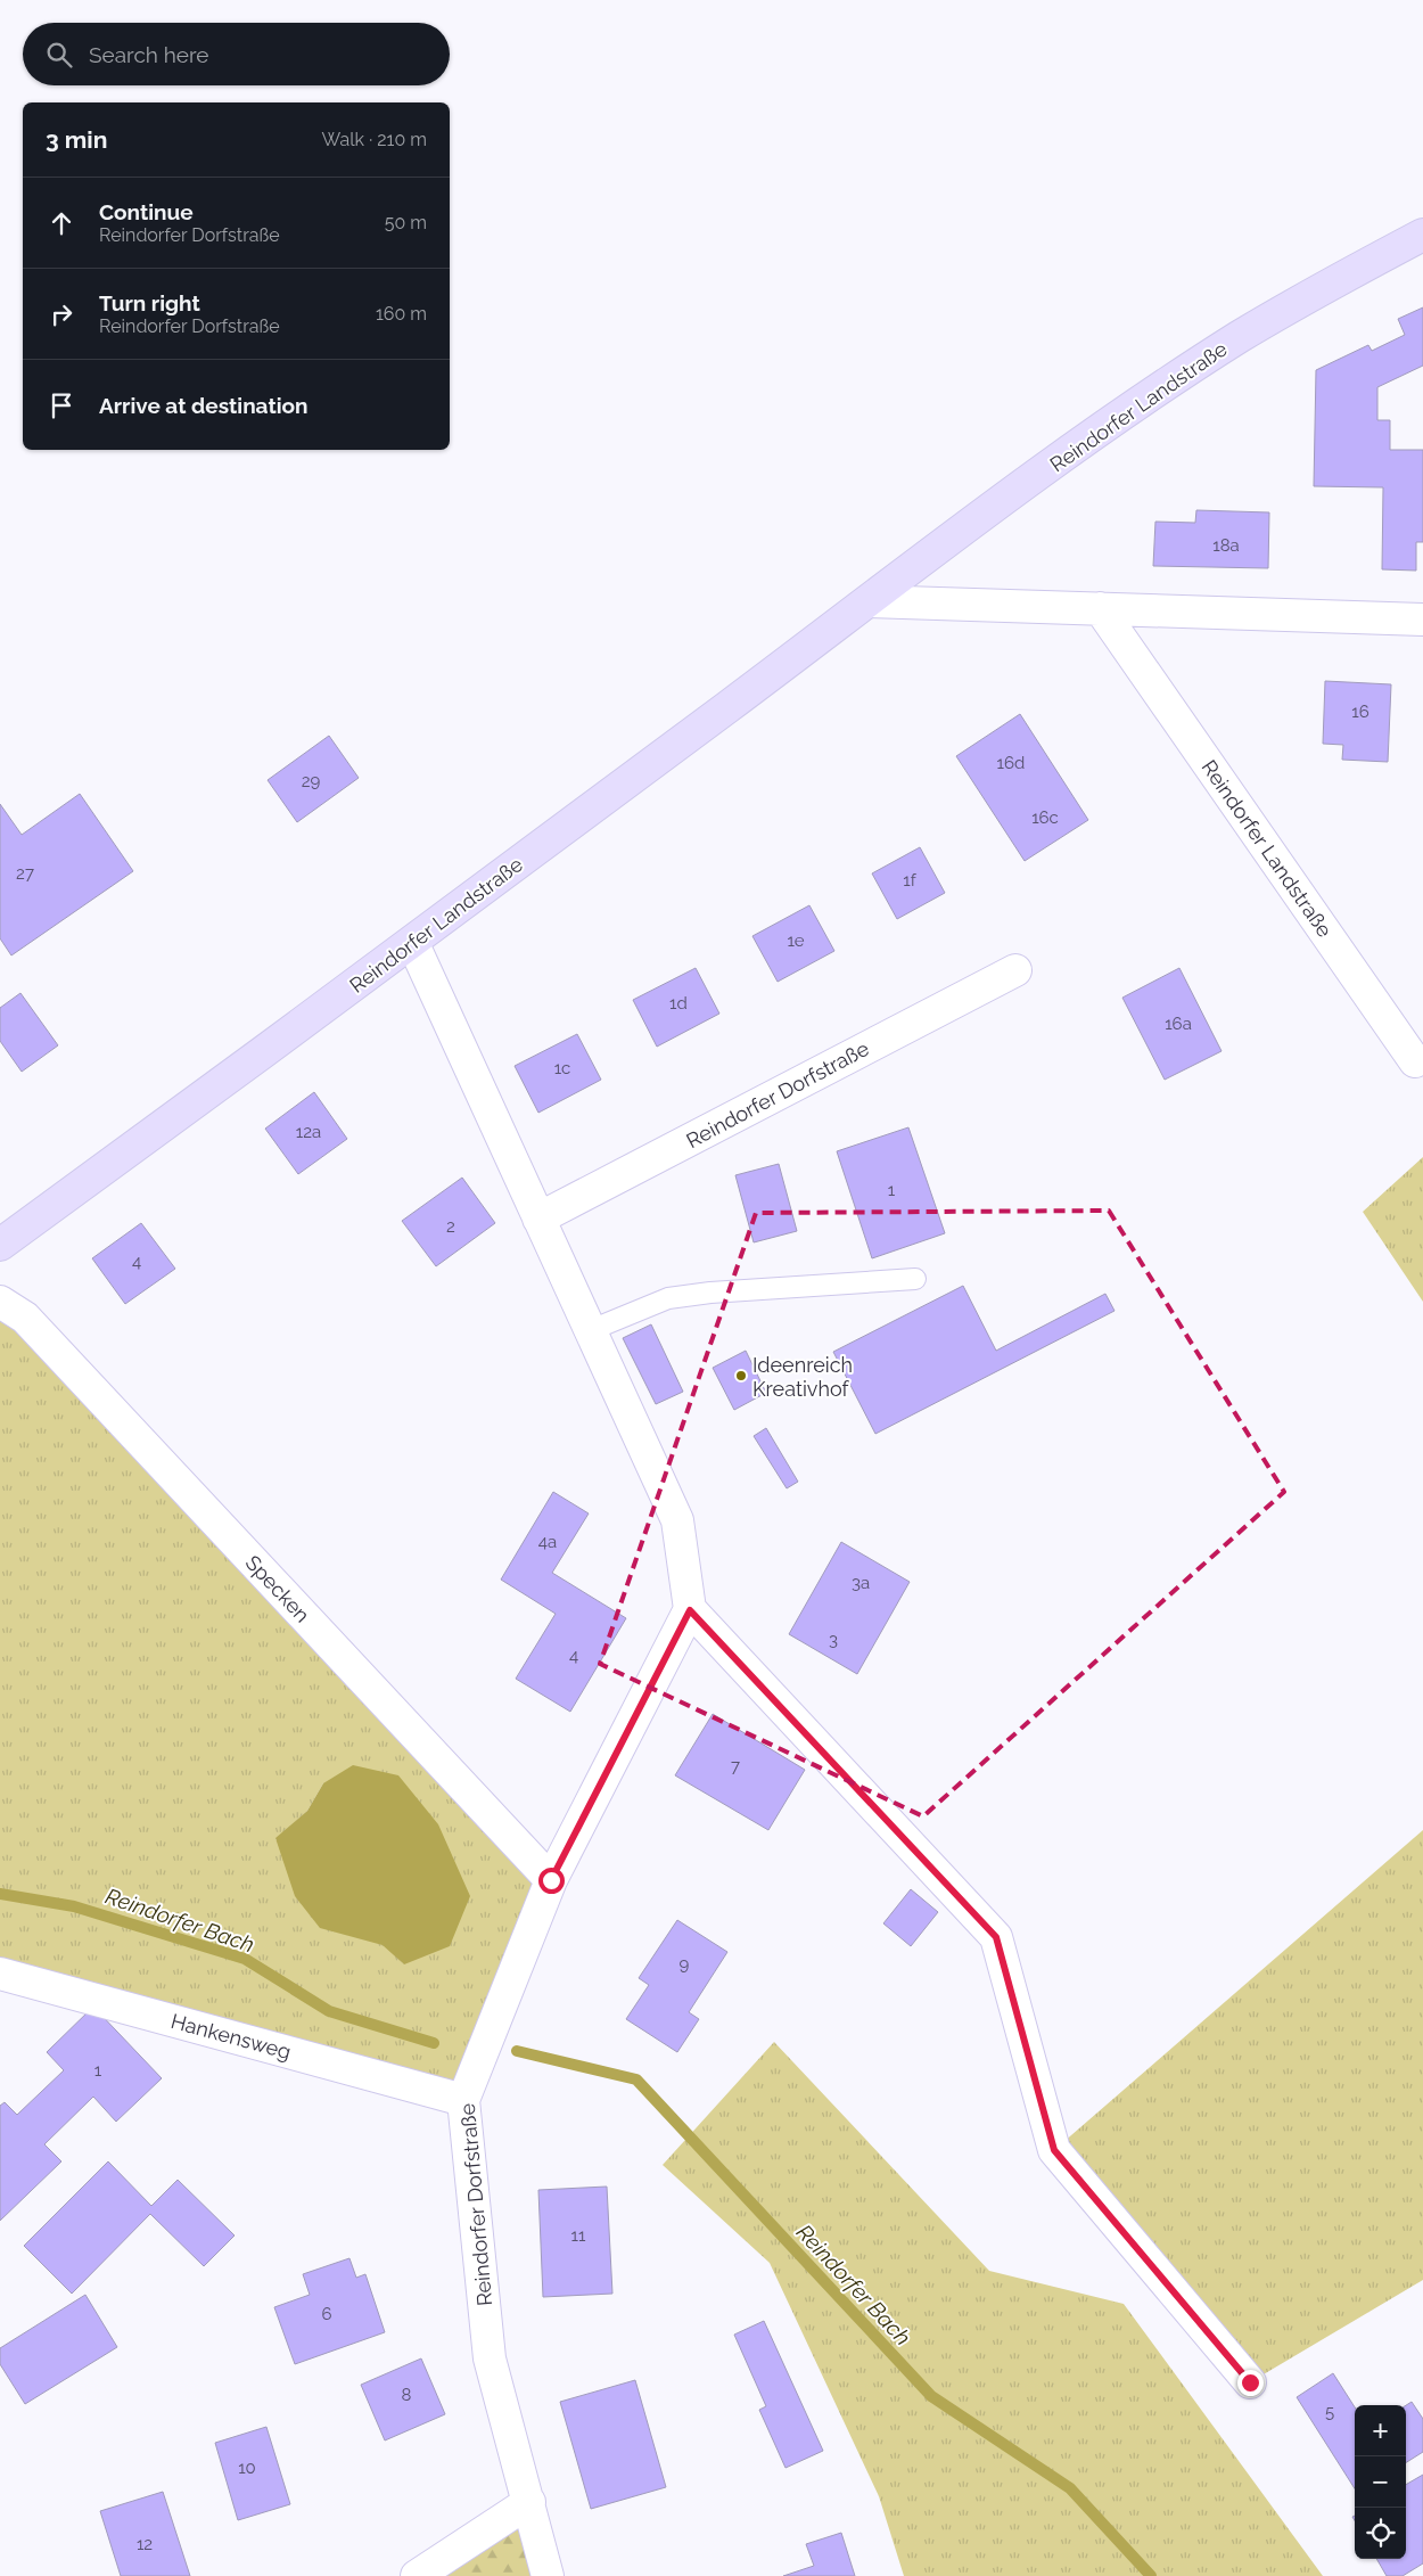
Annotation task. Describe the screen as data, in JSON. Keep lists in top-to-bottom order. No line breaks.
{"streets":{"street":["Reindorfer Landstraße","Reindorfer Dorfstraße","Specken","Hankensweg"]},"crossings":[["Reindorfer Dorfstraße","Specken"],["Reindorfer Dorfstraße","Hankensweg"]],"water":["Reindorfer Bach"],"places":["Ideenreich Kreativhof"],"house_numbers":["18a","16","16d","29","16c","27","1f","1e","1d","16a","1c","12a","1","2","4","4a","3a","3","4","7","9","1","11","6","8","5","10","12"],"page":{"search":"Search here","heading":["3 min","Walk · 210 m"],"list":[["Continue","Reindorfer Dorfstraße","50 m"],["Turn right","Reindorfer Dorfstraße","160 m"],"Arrive at destination"],"map_buttons":["+","−"]}}
